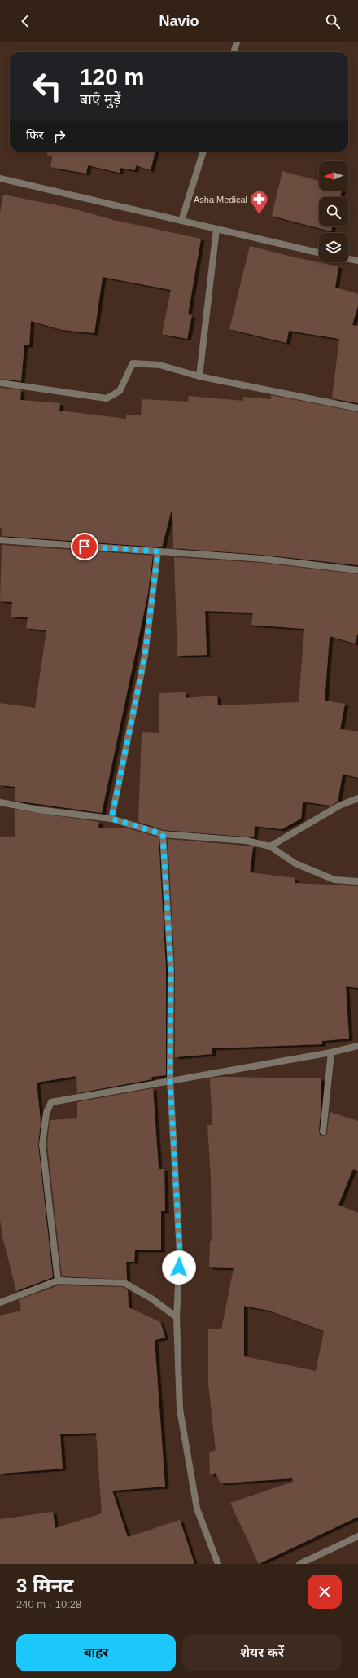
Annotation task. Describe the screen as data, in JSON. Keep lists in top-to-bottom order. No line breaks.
{"places":{"pharmacy":["Asha Medical"]},"north":"left","page":{"header":"Navio","turn":["120 m","बाएँ मुड़ें"],"then":"फिर","heading":["3 मिनट","240 m · 10:28"],"buttons":["बाहर","शेयर करें"]}}
